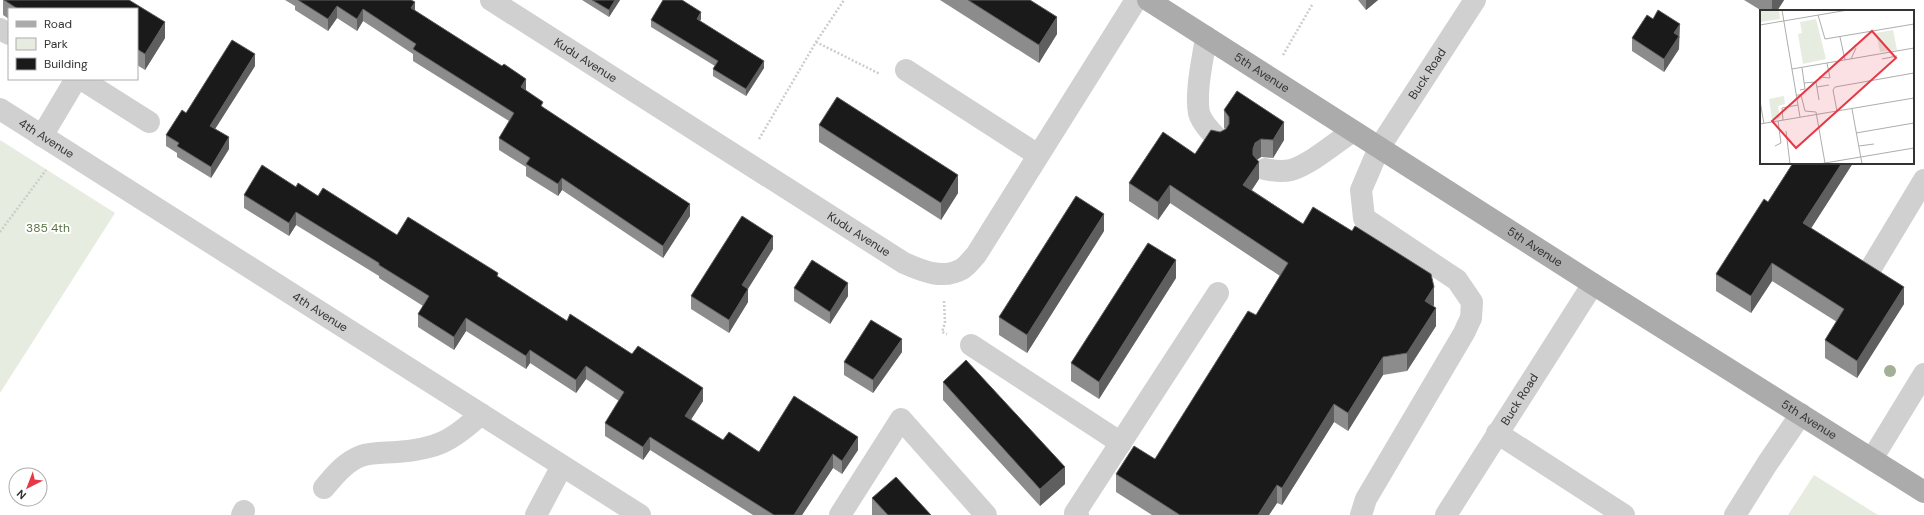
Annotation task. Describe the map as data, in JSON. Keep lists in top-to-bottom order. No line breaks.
{"streets":{"main road":["5th Avenue"],"street":["Kudu Avenue","Buck Road","4th Avenue"]},"crossings":[["5th Avenue","Buck Road"]],"parks":["385 4th"],"legend":["Road","Park","Building"],"north":"bottom left"}
